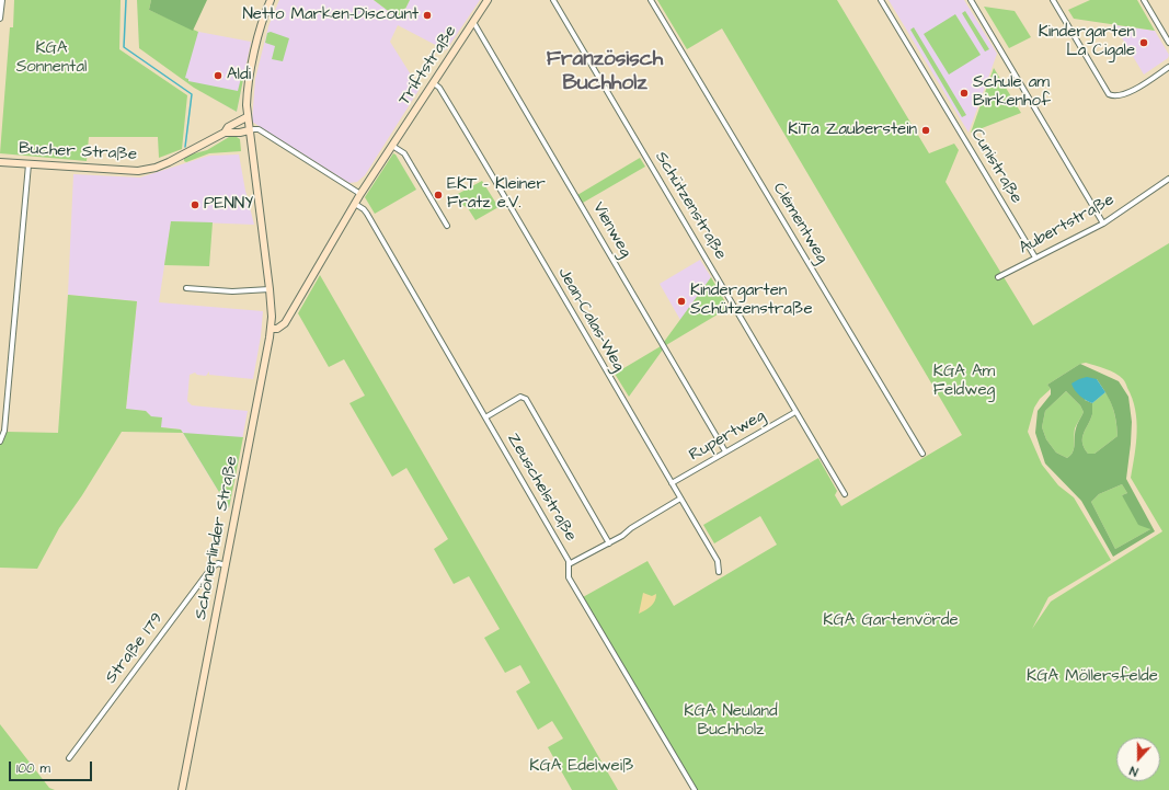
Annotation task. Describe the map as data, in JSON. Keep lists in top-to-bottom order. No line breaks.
{"streets":{"main road":["Triftstraße","Bucher Straße","Schönerlinder Straße"],"street":["Cunistraße","Schützenstraße","Clémentweg","Aubertstraße","Vienweg","Jean-Calas-Weg","Rupertweg","Zeuschelstraße","Straße 179"]},"crossings":[["Triftstraße","Vienweg"],["Triftstraße","Jean-Calas-Weg"],["Triftstraße","Zeuschelstraße"],["Triftstraße","Schönerlinder Straße"],["Bucher Straße","Schönerlinder Straße"],["Cunistraße","Aubertstraße"],["Schützenstraße","Rupertweg"],["Vienweg","Rupertweg"],["Jean-Calas-Weg","Rupertweg"],["Schönerlinder Straße","Straße 179"]],"districts":["Französisch Buchholz"],"parks":["KGA Sonnental","KGA Am Feldweg","KGA Gartenvörde","KGA Möllersfelde","KGA Neuland Buchholz","KGA Edelweiß"],"places":["Netto Marken-Discount","Kindergarten La Cigale","Aldi","Schule am Birkenhof","KiTa Zauberstein","EKT - Kleiner Fratz e.V.","PENNY","Kindergarten Schützenstraße"],"scale_bar":"100 m","north":"bottom"}
